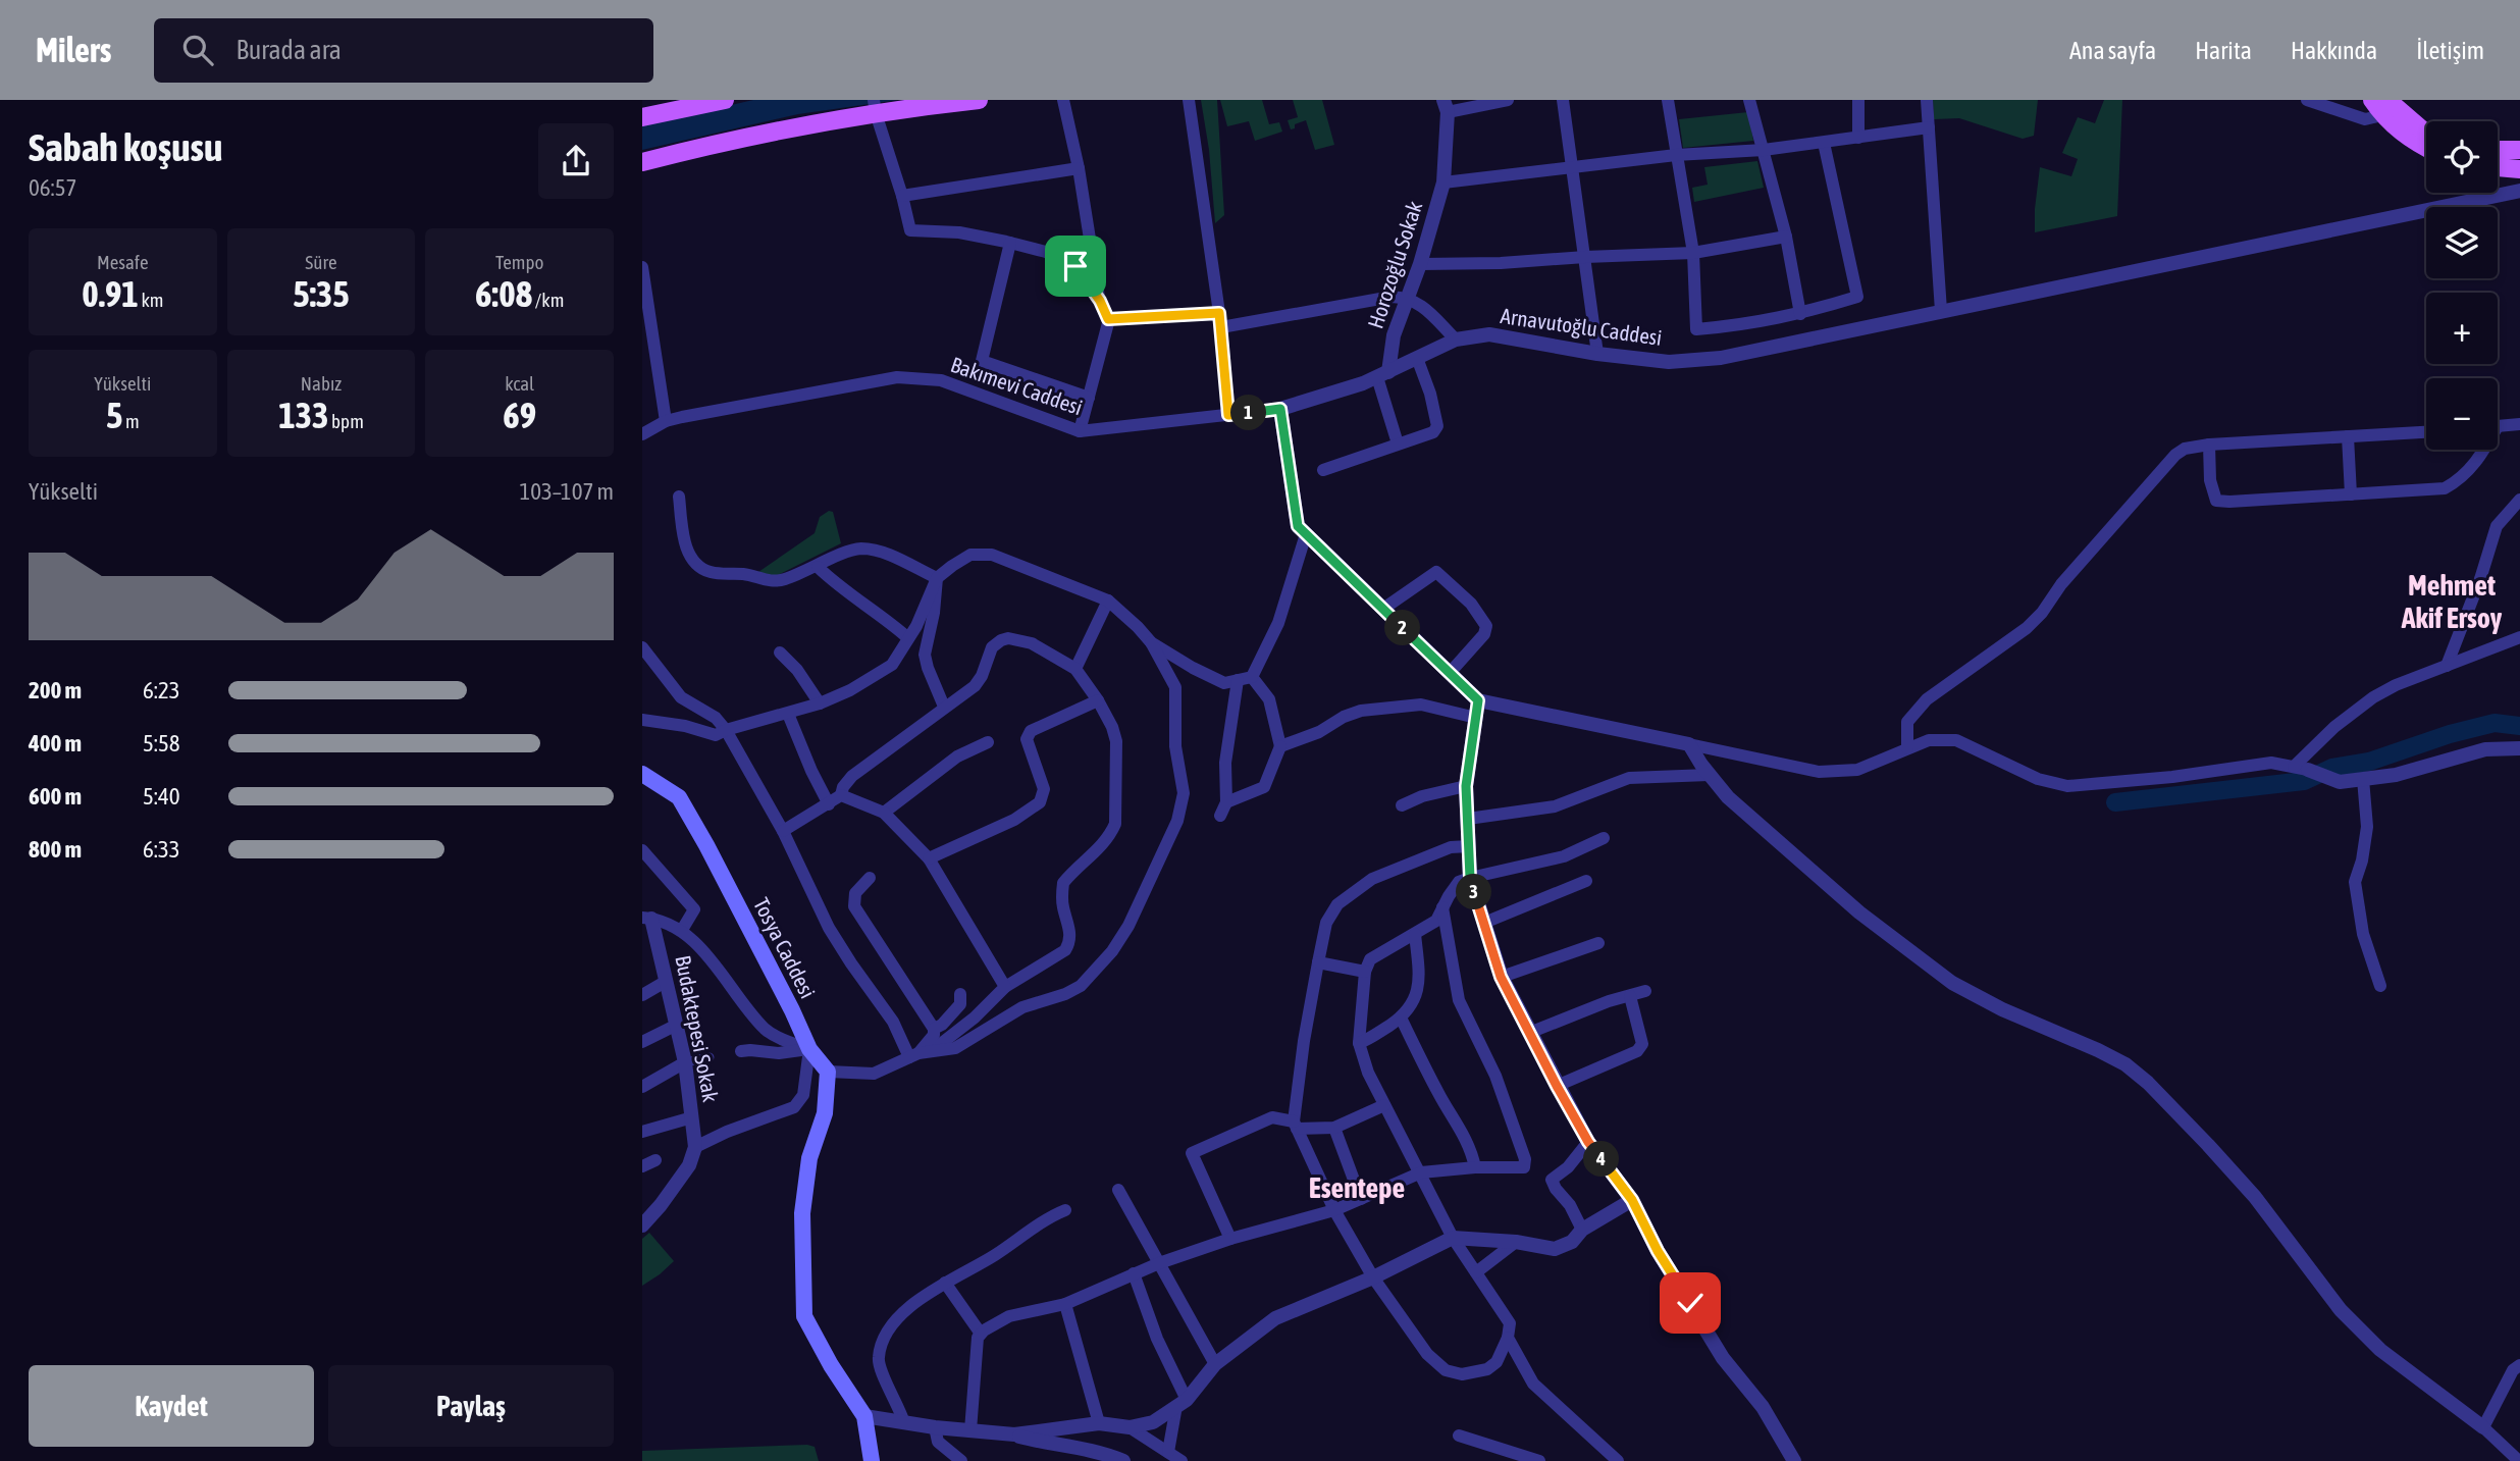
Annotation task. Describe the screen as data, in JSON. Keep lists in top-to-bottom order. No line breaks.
{"streets":{"main road":["Tosya Caddesi"],"street":["Horozoğlu Sokak","Arnavutoğlu Caddesi","Bakımevi Caddesi","Budaktepesi Sokak"]},"crossings":[["Horozoğlu Sokak","Arnavutoğlu Caddesi"]],"districts":["Mehmet Akif Ersoy","Esentepe"],"page":{"header":"Milers","search":"Burada ara","nav":["Ana sayfa","Harita","Hakkında","İletişim"],"heading":["Sabah koşusu","06:57"],"map_buttons":["+","−"],"stats":[["Mesafe","0.91 km"],["Süre","5:35"],["Tempo","6:08 /km"],["Yükselti","5 m"],["Nabız","133 bpm"],["kcal","69"]],"pins":["1","2","3","4"],"chart":["Yükselti","103–107 m"],"list":[{"name":"200 m","note":"6:23"},{"name":"400 m","note":"5:58"},{"name":"600 m","note":"5:40"},{"name":"800 m","note":"6:33"}],"buttons":["Kaydet","Paylaş"]}}
